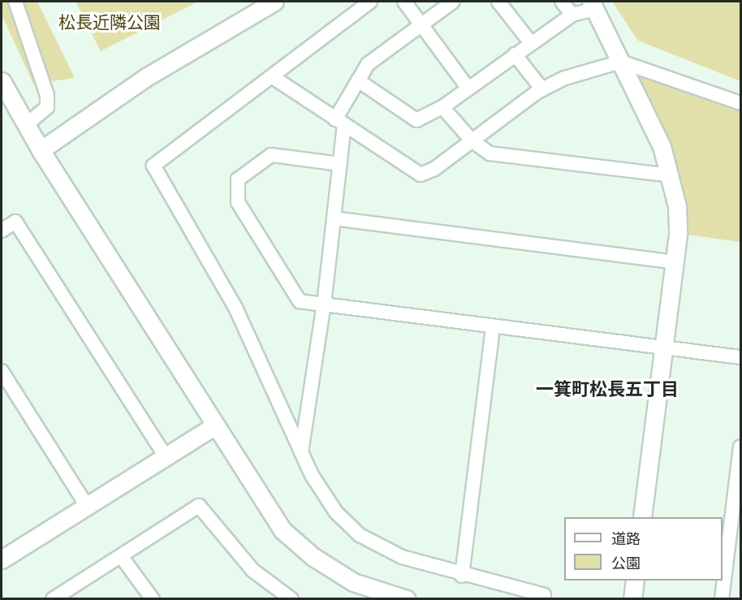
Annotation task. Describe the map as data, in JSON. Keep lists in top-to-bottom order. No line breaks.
{"districts":["一箕町松長五丁目"],"parks":["松長近隣公園"],"legend":["道路","公園"]}
